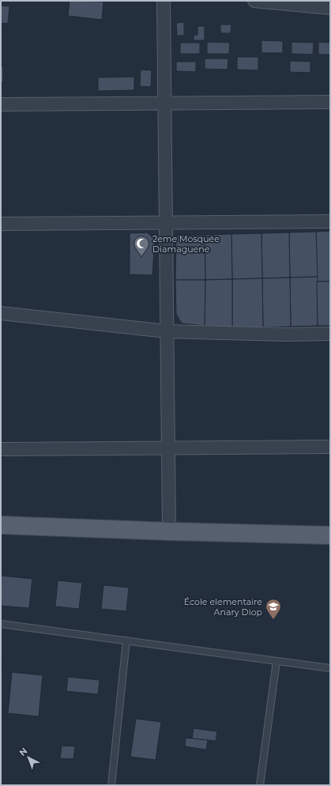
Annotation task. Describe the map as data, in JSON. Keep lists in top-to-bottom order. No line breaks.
{"places":{"mosque":["2eme Mosquée Diamaguene"],"school or university":["École elementaire Anary Diop"]},"north":"top left"}
